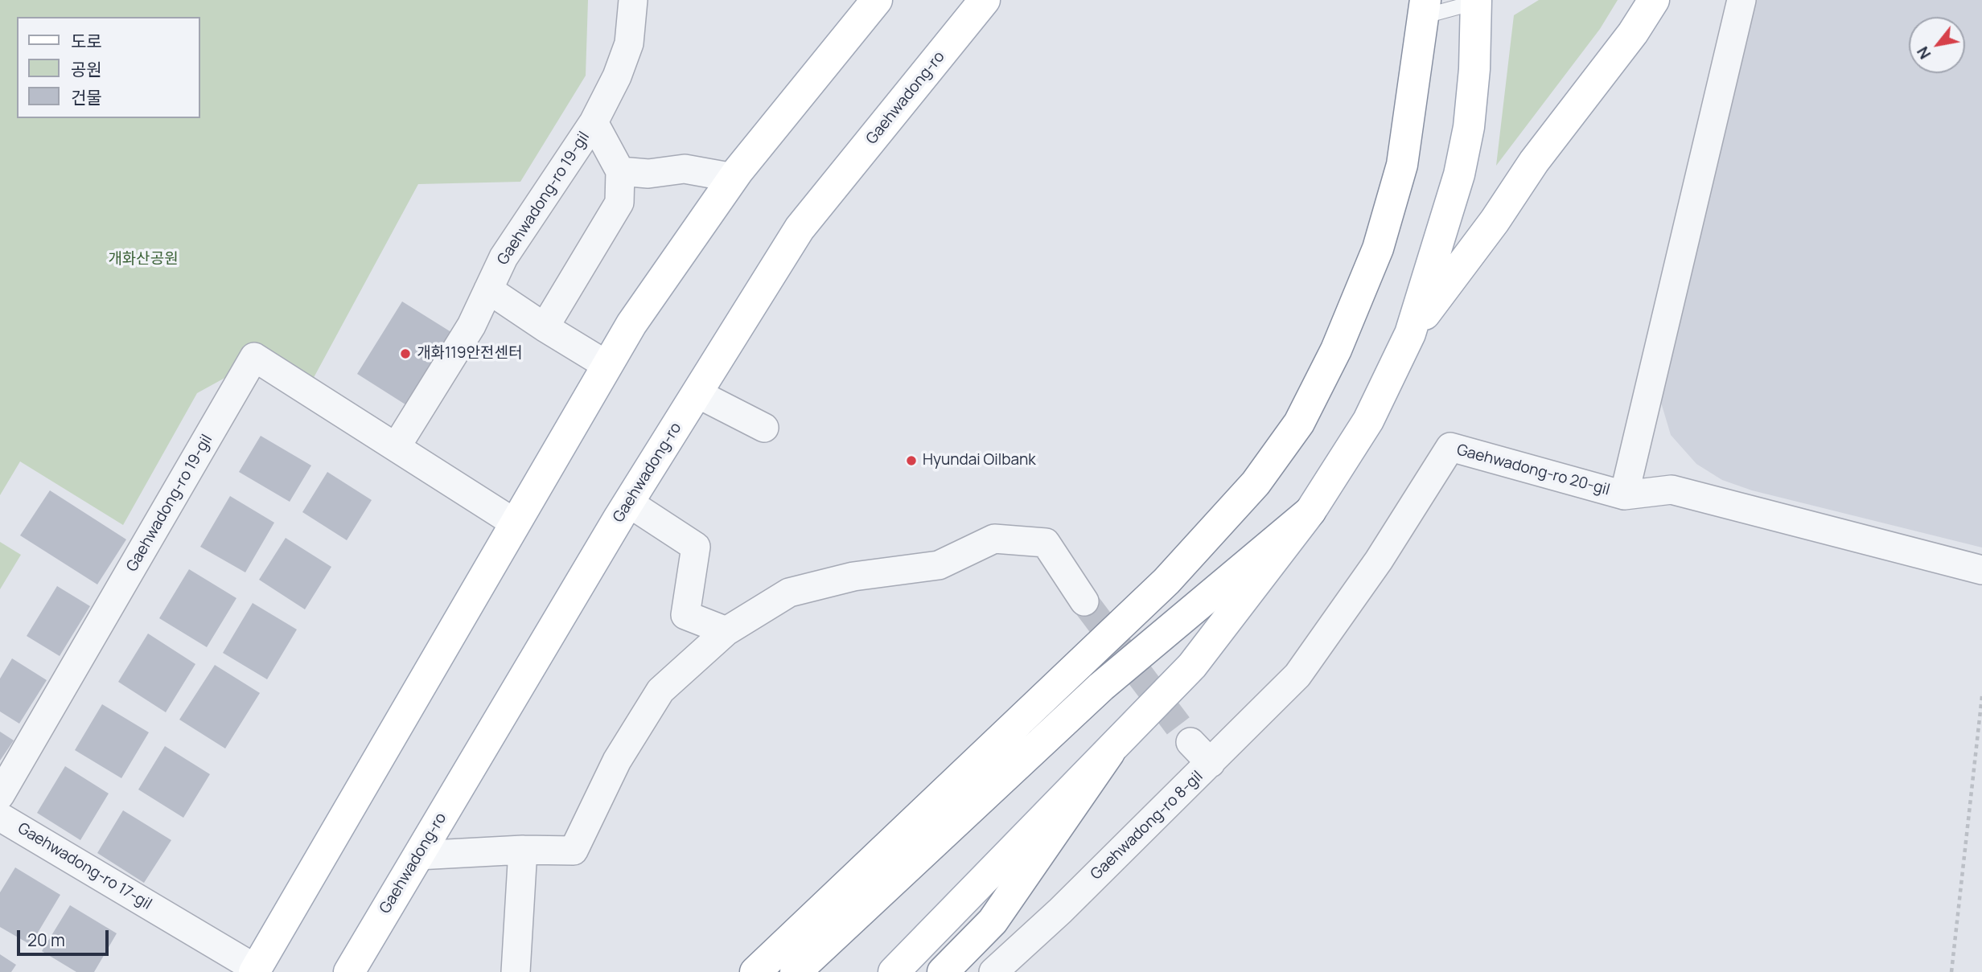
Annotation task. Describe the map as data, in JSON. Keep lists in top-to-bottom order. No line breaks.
{"streets":{"main road":["Gaehwadong-ro"],"street":["Gaehwadong-ro 19-gil","Gaehwadong-ro 20-gil","Gaehwadong-ro 8-gil","Gaehwadong-ro 17-gil"]},"crossings":[["Gaehwadong-ro 20-gil","Gaehwadong-ro 8-gil"]],"parks":["개화산공원"],"places":["개화119안전센터","Hyundai Oilbank"],"legend":["도로","공원","건물"],"scale_bar":"20 m","north":"bottom left"}
